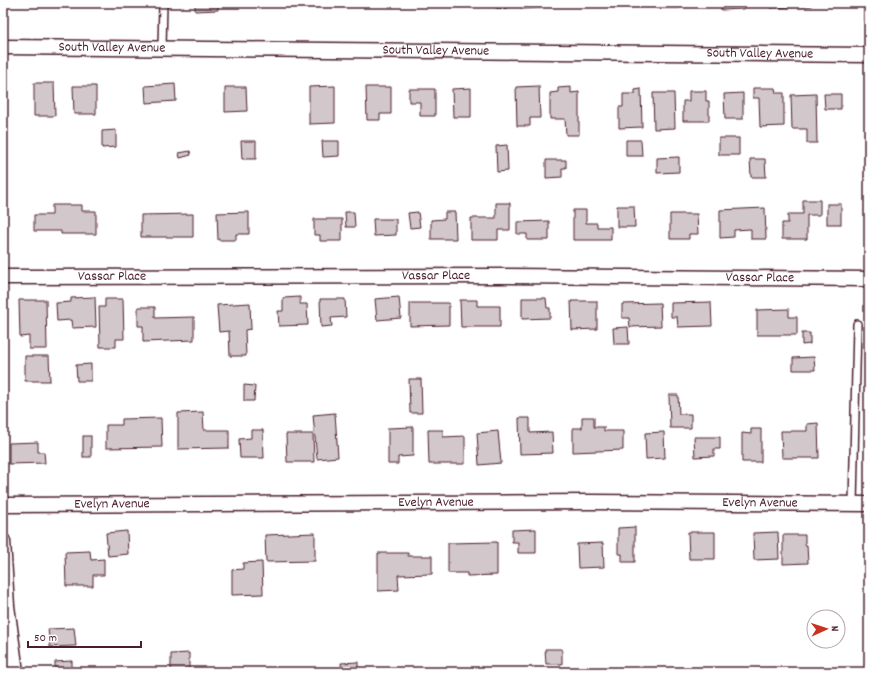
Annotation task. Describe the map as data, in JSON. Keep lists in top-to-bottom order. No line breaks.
{"streets":{"street":["South Valley Avenue","Vassar Place","Evelyn Avenue"]},"scale_bar":"50 m","north":"right"}
